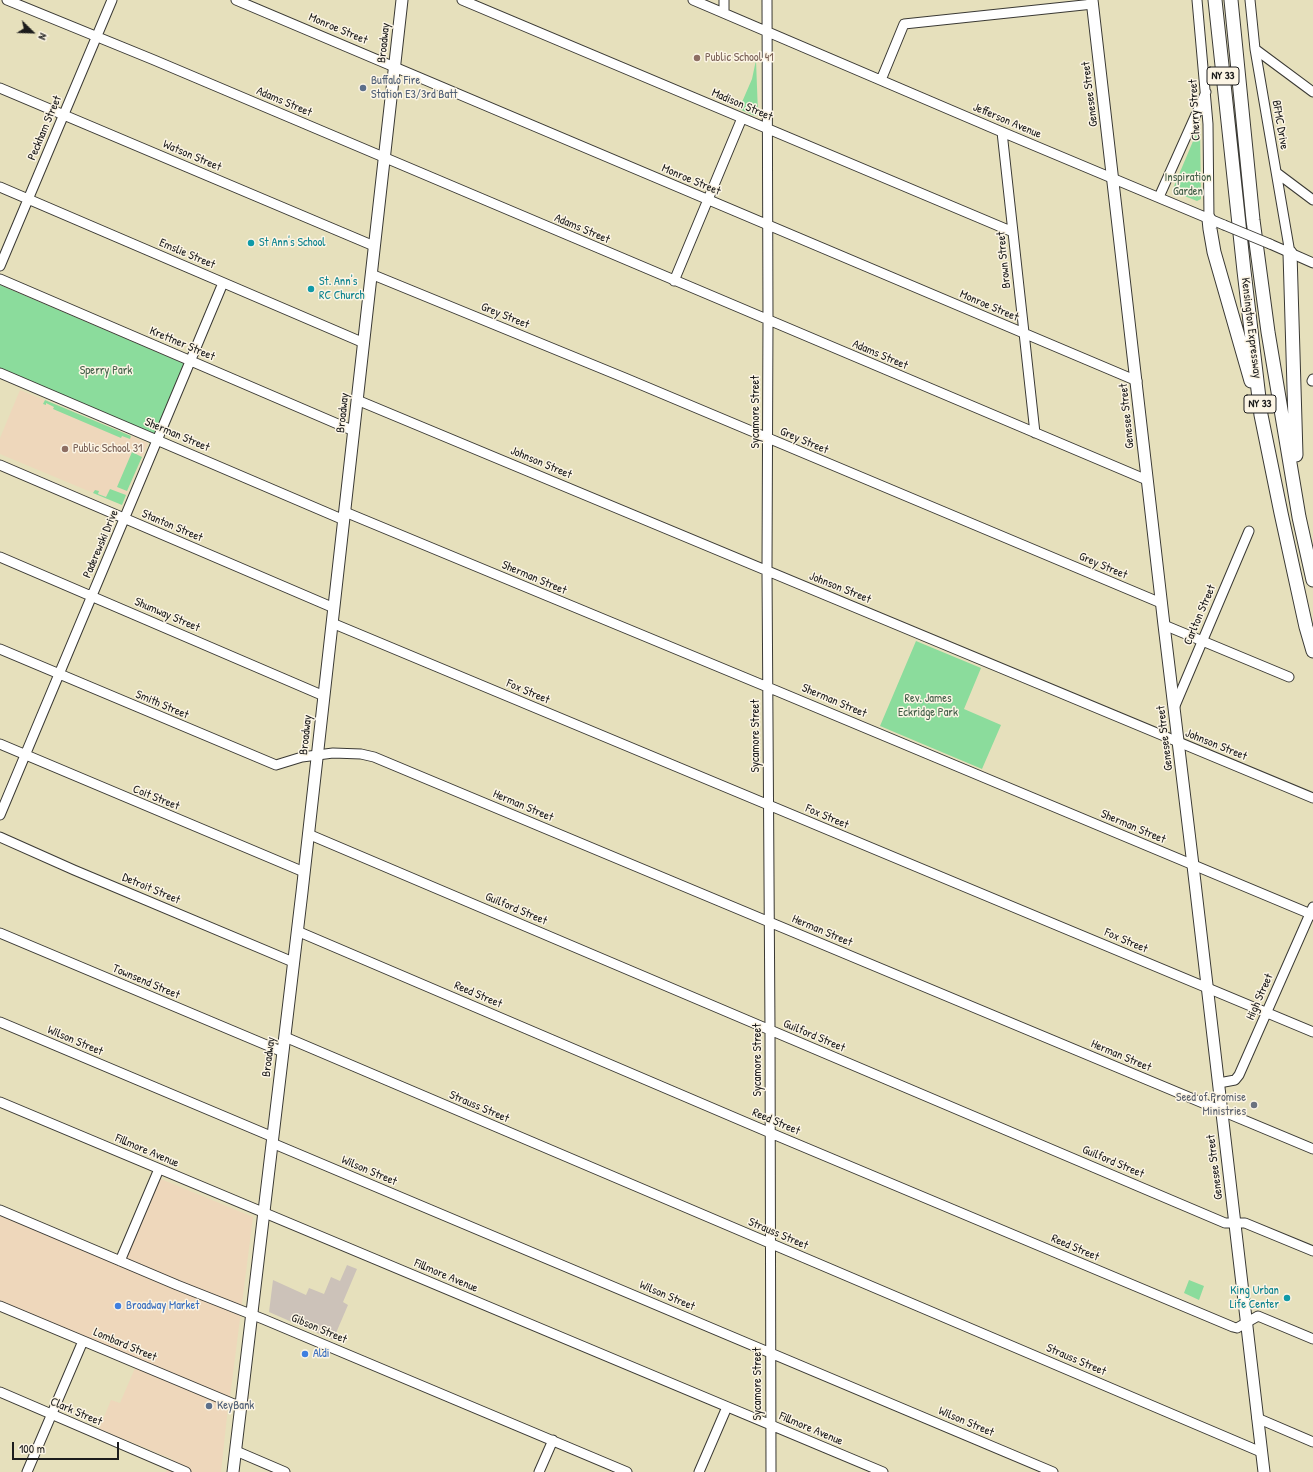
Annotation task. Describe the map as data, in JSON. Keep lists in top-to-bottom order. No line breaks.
{"streets":{"highway":["NY 33","Kensington Expressway"],"main road":["Broadway","Genesee Street"],"street":["Monroe Street","Adams Street","Madison Street","Cherry Street","Jefferson Avenue","BFMC Drive","Peckham Street","Watson Street","Emslie Street","Brown Street","Grey Street","Krettner Street","Sycamore Street","Sherman Street","Johnson Street","Stanton Street","Paderewski Drive","Shumway Street","Carlton Street","Fox Street","Smith Street","Coit Street","Herman Street","Detroit Street","Guilford Street","Townsend Street","Reed Street","High Street","Wilson Street","Strauss Street","Fillmore Avenue","Gibson Street","Lombard Street","Clark Street"]},"crossings":[["Monroe Street","Broadway"],["Monroe Street","Genesee Street"],["Monroe Street","Brown Street"],["Monroe Street","Sycamore Street"],["Broadway","Adams Street"],["Broadway","Watson Street"],["Broadway","Emslie Street"],["Broadway","Grey Street"],["Broadway","Krettner Street"],["Broadway","Sherman Street"],["Broadway","Johnson Street"],["Broadway","Stanton Street"],["Broadway","Shumway Street"],["Broadway","Fox Street"],["Broadway","Smith Street"],["Broadway","Coit Street"],["Broadway","Herman Street"],["Broadway","Detroit Street"],["Broadway","Guilford Street"],["Broadway","Townsend Street"],["Broadway","Reed Street"],["Broadway","Wilson Street"],["Broadway","Strauss Street"],["Broadway","Fillmore Avenue"],["Broadway","Gibson Street"],["Broadway","Lombard Street"],["Genesee Street","Adams Street"],["Genesee Street","Jefferson Avenue"],["Genesee Street","Grey Street"],["Genesee Street","Sherman Street"],["Genesee Street","Johnson Street"],["Genesee Street","Carlton Street"],["Genesee Street","Fox Street"],["Genesee Street","Herman Street"],["Genesee Street","Guilford Street"],["Genesee Street","Reed Street"],["Genesee Street","High Street"],["Genesee Street","Strauss Street"],["Adams Street","Peckham Street"],["Adams Street","Brown Street"],["Adams Street","Sycamore Street"],["Madison Street","Brown Street"],["Madison Street","Sycamore Street"],["Cherry Street","Jefferson Avenue"],["Jefferson Avenue","BFMC Drive"],["Jefferson Avenue","Brown Street"],["Jefferson Avenue","Sycamore Street"],["Peckham Street","Watson Street"],["Peckham Street","Emslie Street"],["Emslie Street","Paderewski Drive"],["Grey Street","Sycamore Street"],["Krettner Street","Paderewski Drive"],["Sycamore Street","Sherman Street"],["Sycamore Street","Johnson Street"],["Sycamore Street","Fox Street"],["Sycamore Street","Herman Street"],["Sycamore Street","Guilford Street"],["Sycamore Street","Reed Street"],["Sycamore Street","Wilson Street"],["Sycamore Street","Strauss Street"],["Sycamore Street","Fillmore Avenue"],["Sherman Street","Paderewski Drive"],["Sherman Street","High Street"],["Stanton Street","Paderewski Drive"],["Paderewski Drive","Shumway Street"],["Paderewski Drive","Smith Street"],["Paderewski Drive","Coit Street"],["Fox Street","High Street"],["Smith Street","Herman Street"]],"parks":["Inspiration Garden","Sperry Park","Rev. James Eckridge Park"],"places":["Public School 41","Buffalo Fire Station E3/3rd Batt","St Ann's School","St. Ann's RC Church","Public School 31","Seed of Promise Ministries","King Urban Life Center","Broadway Market","Aldi","KeyBank"],"scale_bar":"100 m","north":"bottom right"}
